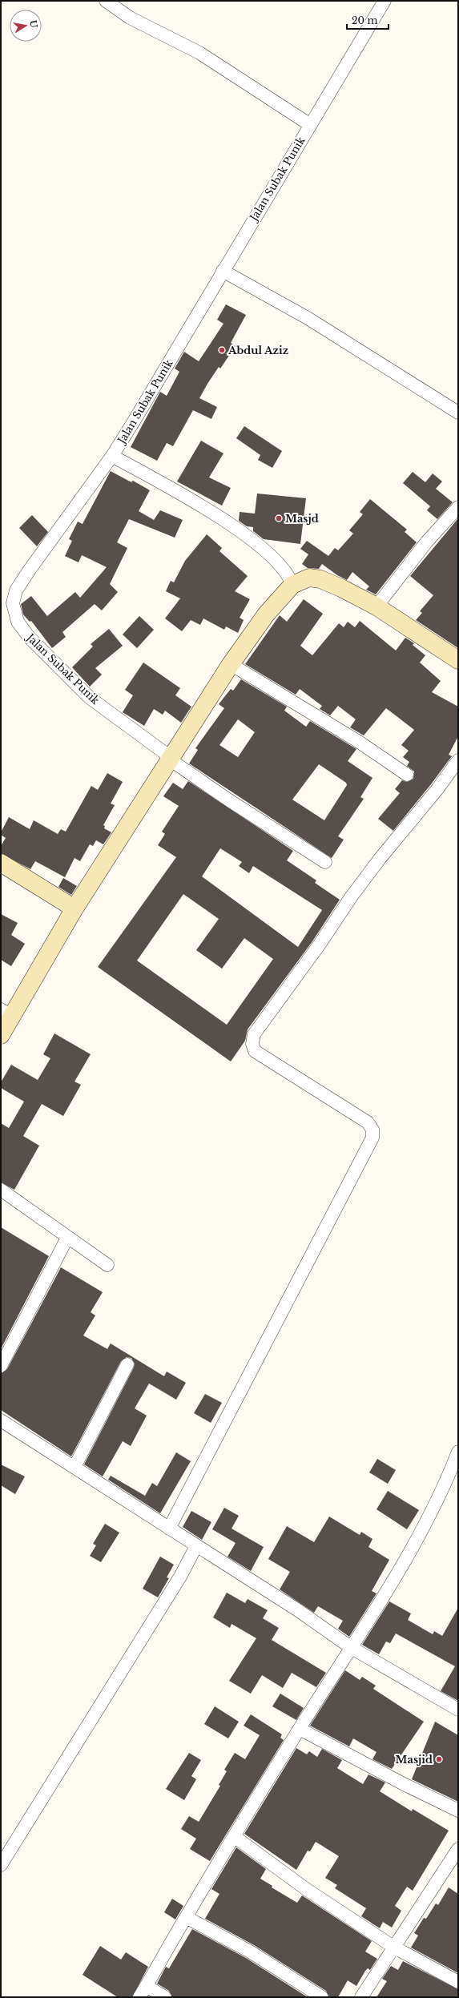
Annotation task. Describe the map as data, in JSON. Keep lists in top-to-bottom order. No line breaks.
{"streets":{"street":["Jalan Subak Punik"]},"places":["Abdul Aziz","Masjd","Masjid"],"scale_bar":"20 m","north":"right"}
